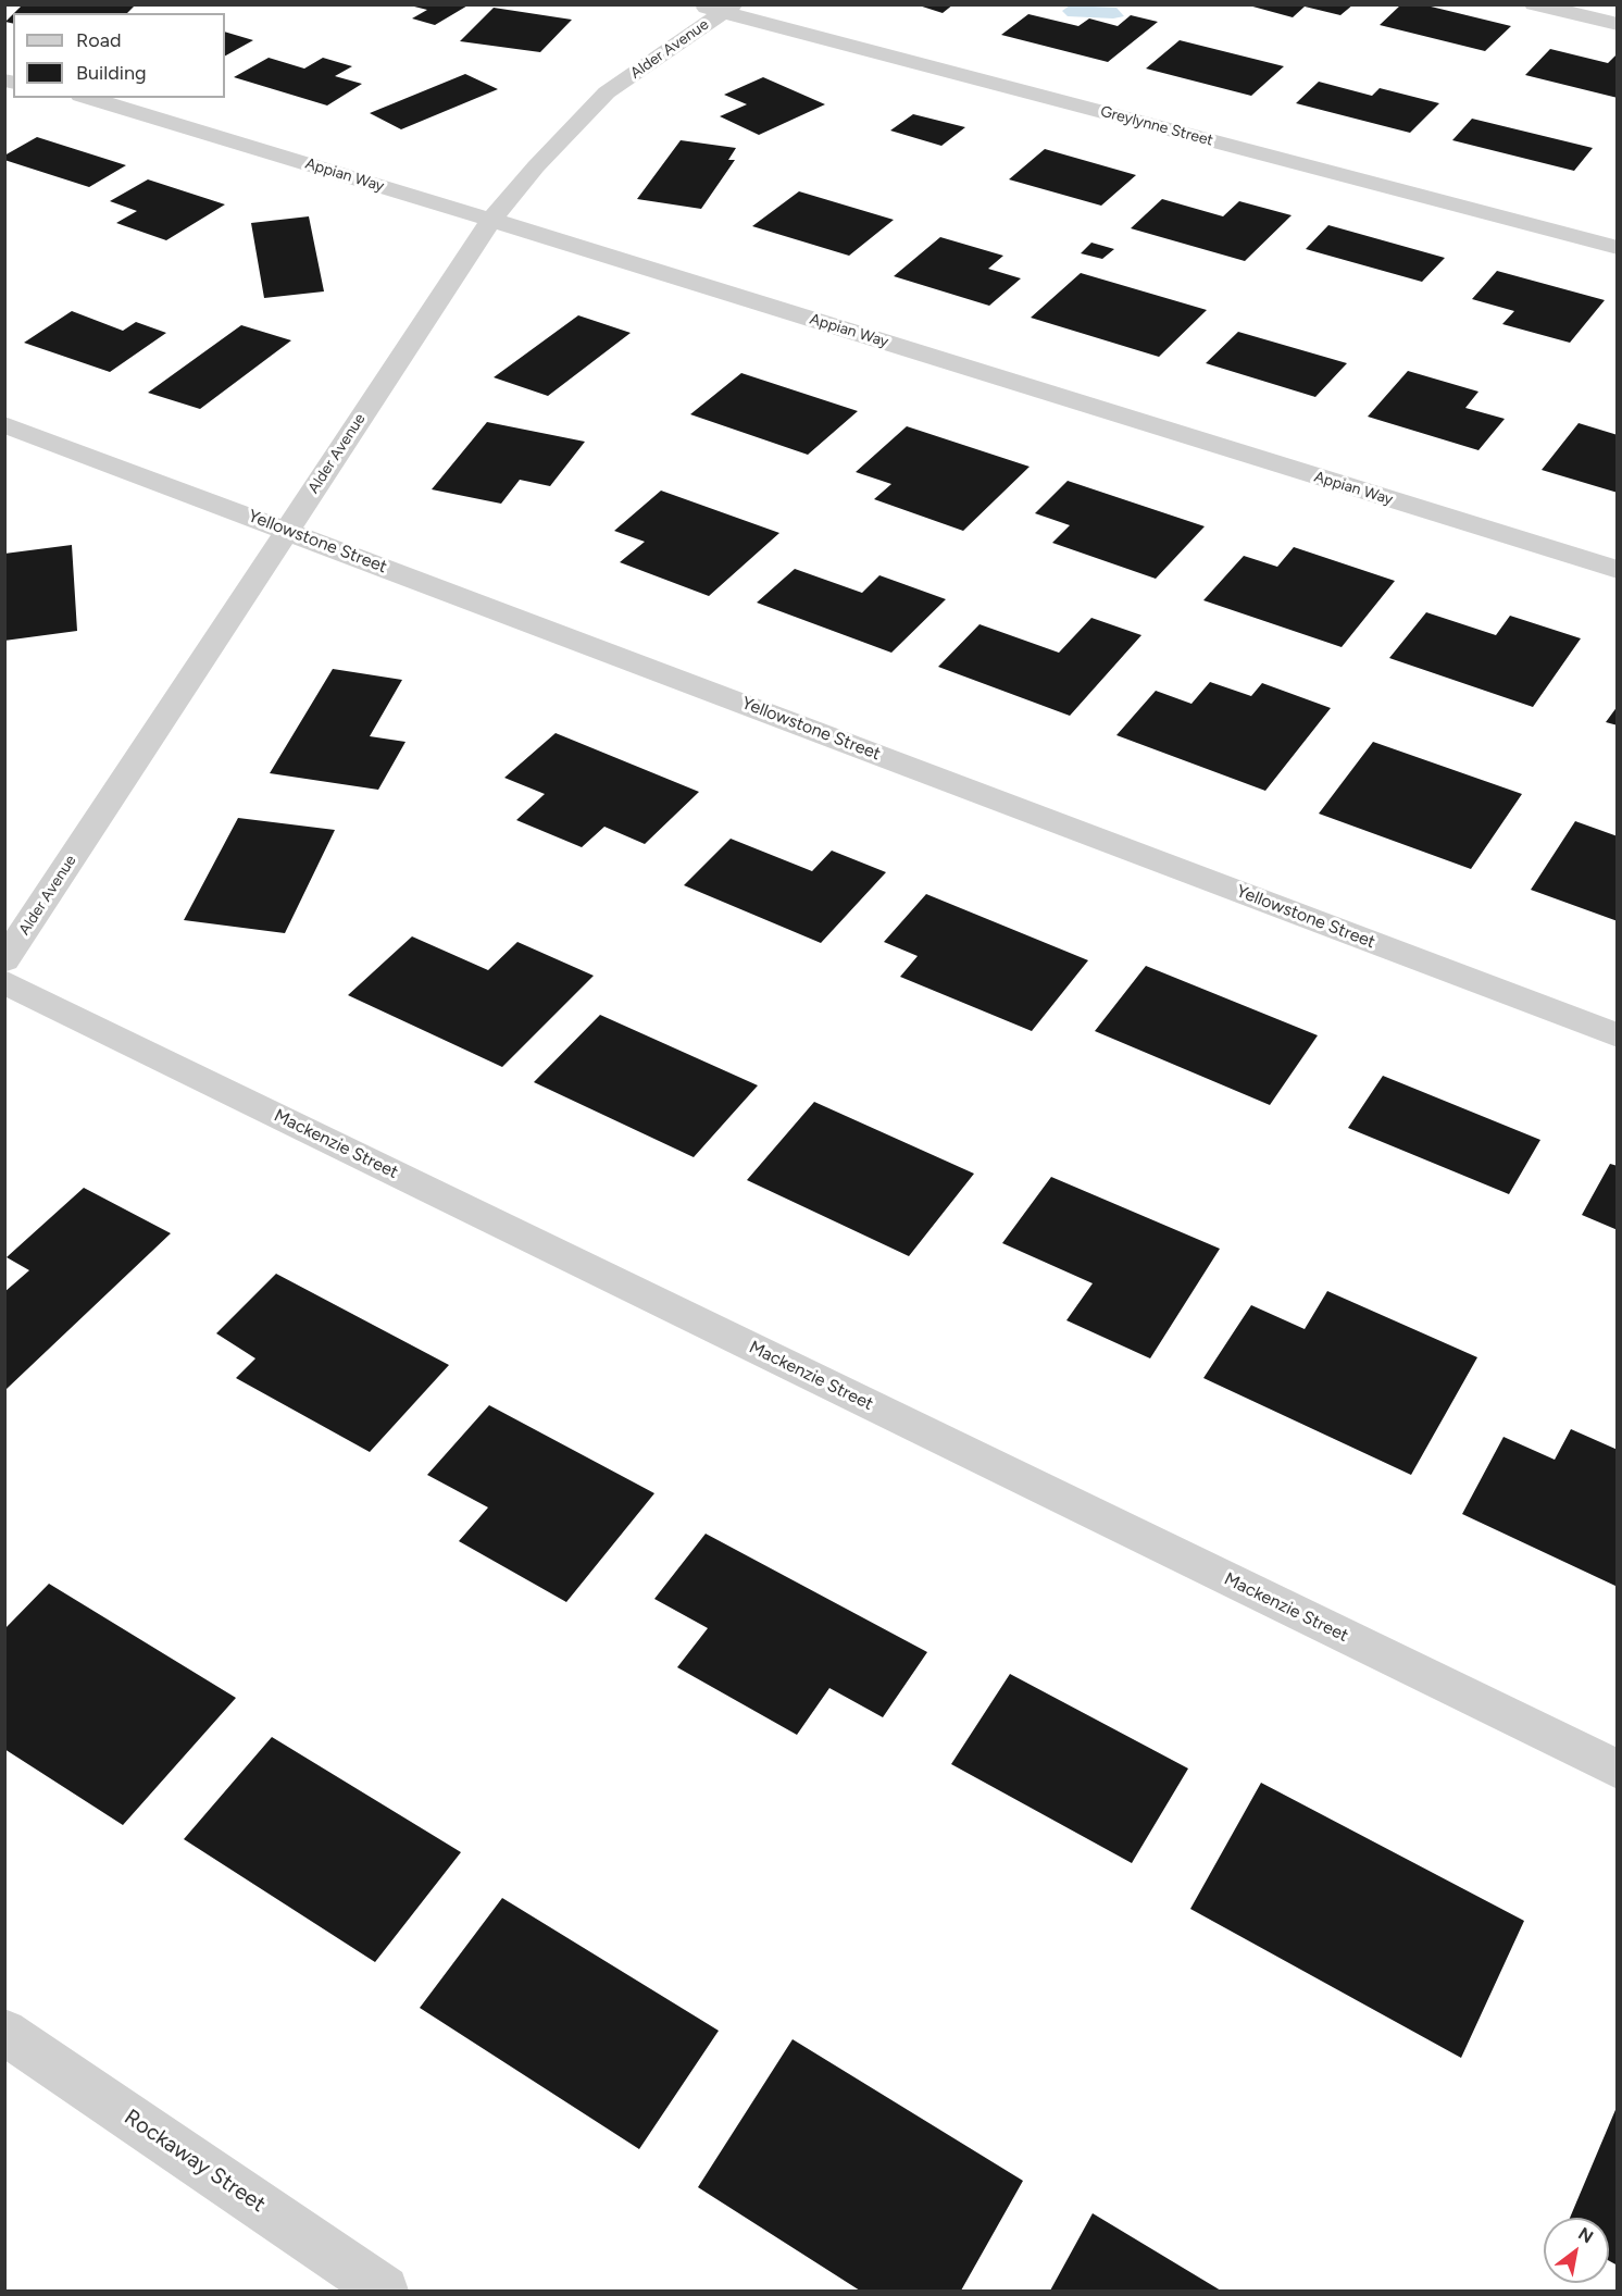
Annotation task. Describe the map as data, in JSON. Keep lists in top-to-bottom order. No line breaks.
{"streets":{"street":["Alder Avenue","Greylynne Street","Appian Way","Yellowstone Street","Mackenzie Street","Rockaway Street"]},"crossings":[["Alder Avenue","Greylynne Street"],["Alder Avenue","Appian Way"],["Alder Avenue","Yellowstone Street"]],"legend":["Road","Building"],"north":"top right"}
